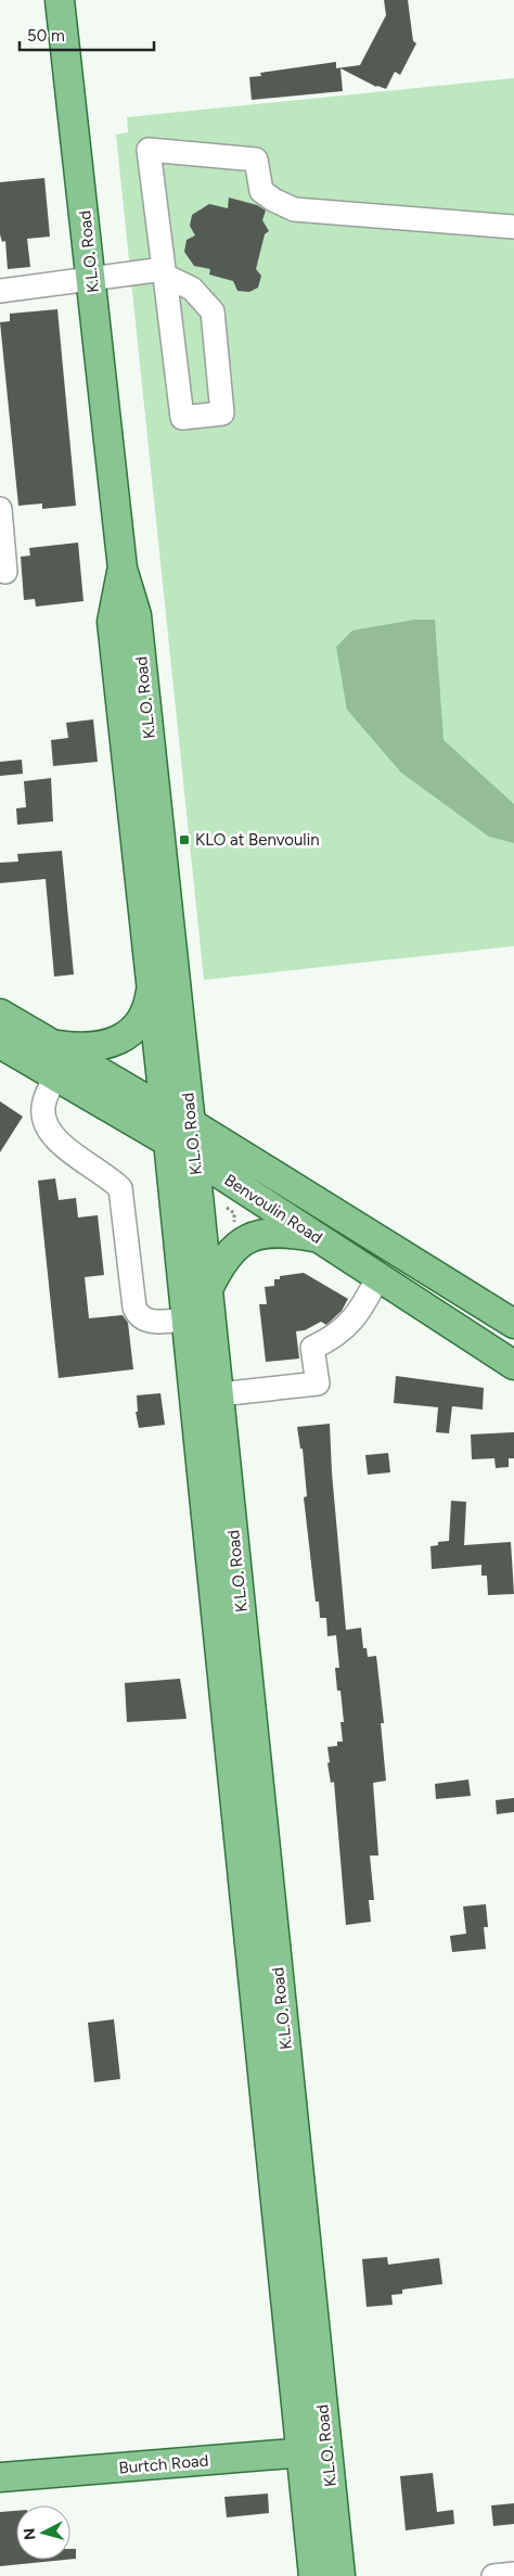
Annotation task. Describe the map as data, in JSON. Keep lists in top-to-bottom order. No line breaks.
{"streets":{"main road":["K.L.O. Road","Benvoulin Road","Burtch Road"]},"crossings":[["K.L.O. Road","Benvoulin Road"],["K.L.O. Road","Burtch Road"]],"places":{"transit":["KLO at Benvoulin"]},"scale_bar":"50 m","north":"left"}
